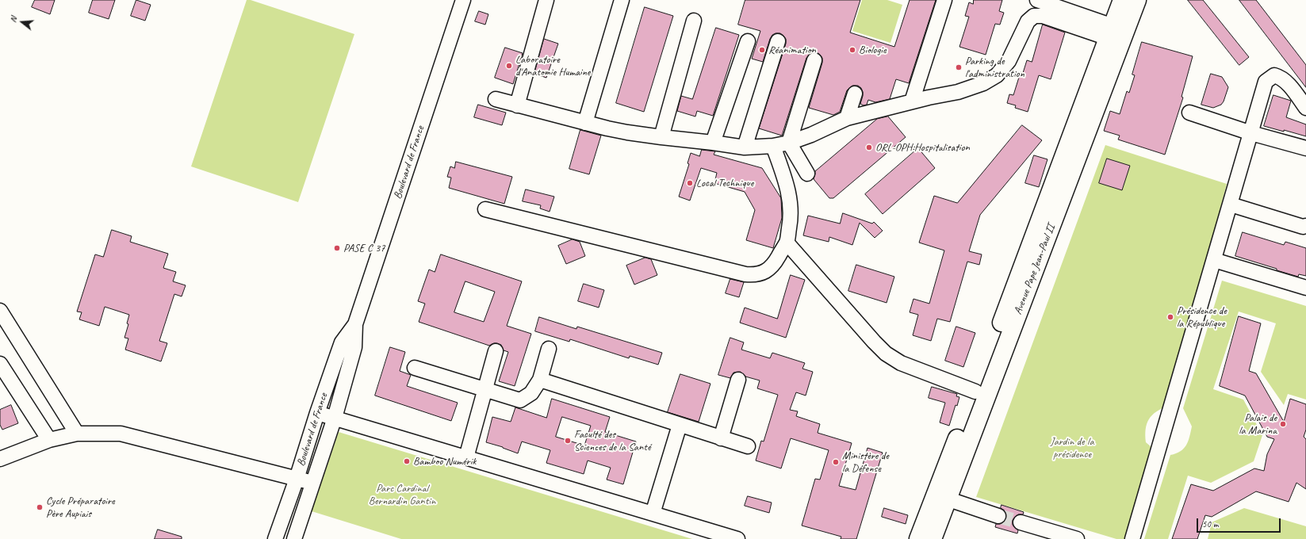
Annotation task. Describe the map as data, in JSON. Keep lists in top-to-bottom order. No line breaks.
{"streets":{"main road":["Avenue Pape Jean-Paul II"],"street":["Boulevard de France"]},"parks":["Jardin de la présidence","Parc Cardinal Bernardin Gantin"],"places":["Réanimation","Biologie","Laboratoire d'Anatomie Humaine","Parking de l'administration","ORL-OPH:Hospitalisation","Local Technique","PASE C 37","Présidence de la République","Palais de la Marina","Faculté des Sciences de la Santé","Bamboo Numérik","Ministère de la Défense","Cycle Préparatoire Père Aupiais"],"scale_bar":"50 m","north":"left"}
